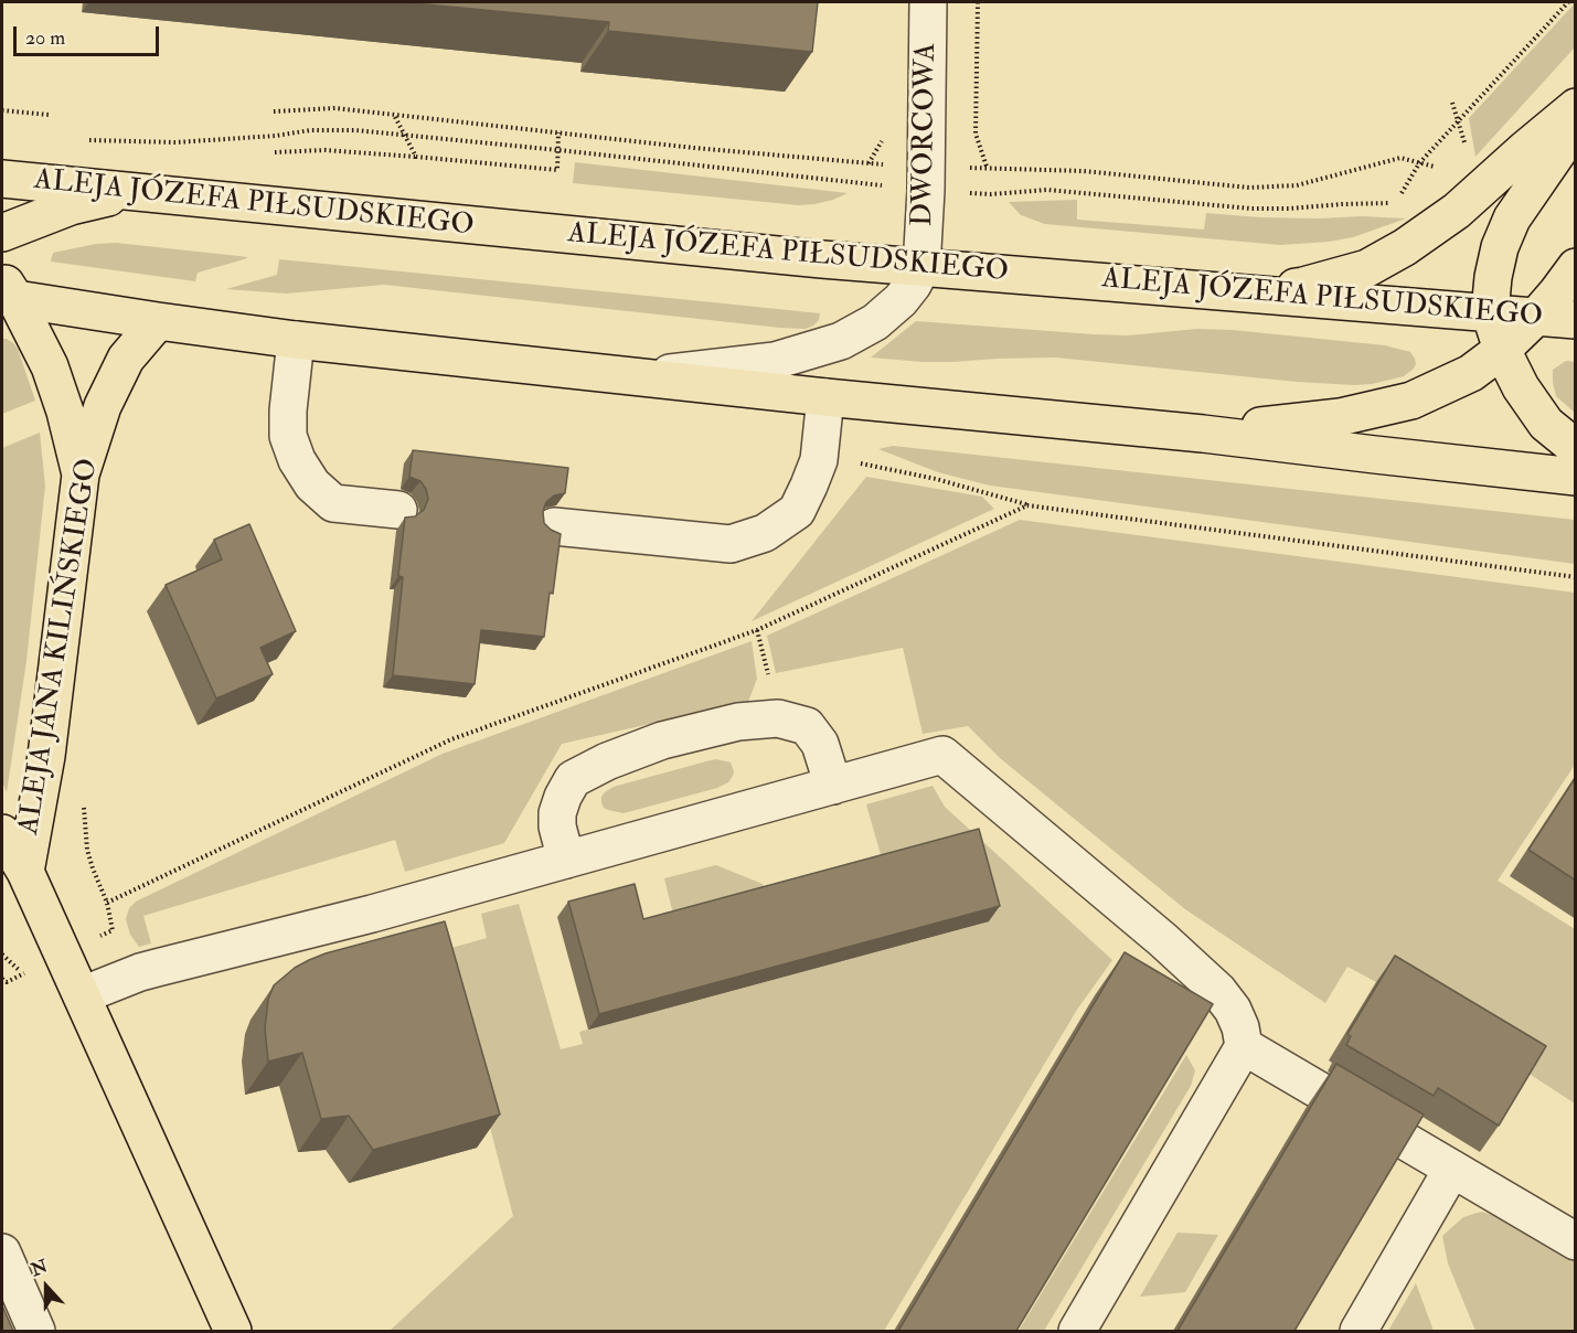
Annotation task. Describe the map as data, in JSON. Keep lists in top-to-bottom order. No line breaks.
{"streets":{"main road":["ALEJA JÓZEFA PIŁSUDSKIEGO","ALEJA JANA KILIŃSKIEGO"],"street":["DWORCOWA"]},"crossings":[["DWORCOWA","ALEJA JÓZEFA PIŁSUDSKIEGO"]],"scale_bar":"20 m","north":"top"}
